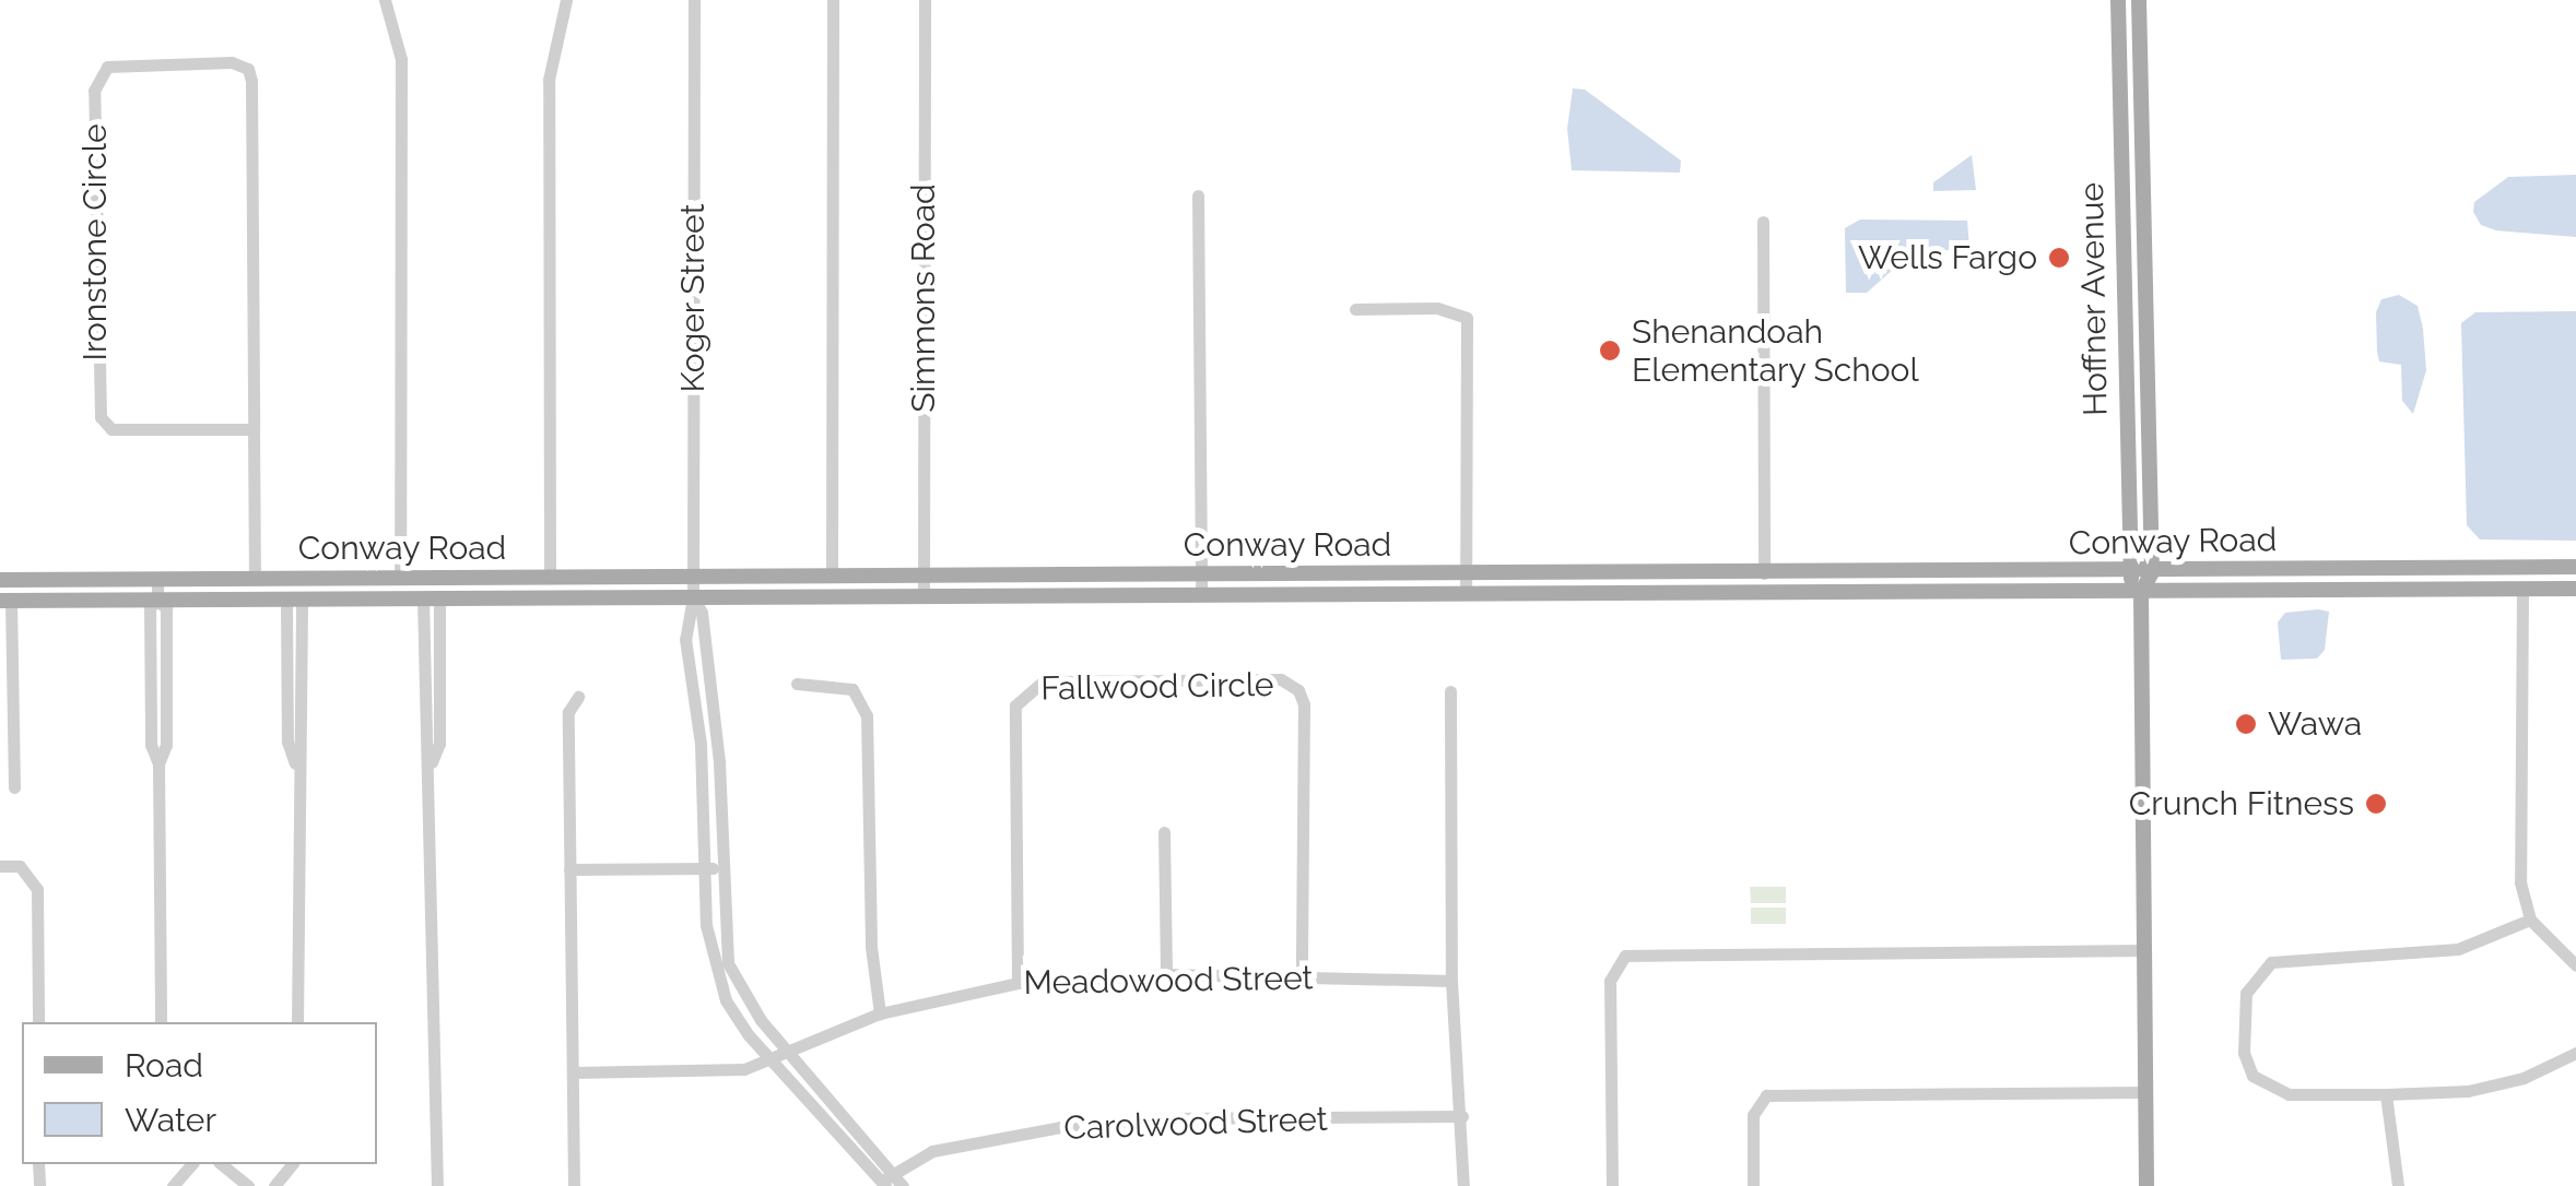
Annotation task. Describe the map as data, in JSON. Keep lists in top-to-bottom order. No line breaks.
{"streets":{"main road":["Hoffner Avenue","Conway Road"],"street":["Ironstone Circle","Koger Street","Simmons Road","Fallwood Circle","Meadowood Street","Carolwood Street"]},"crossings":[["Koger Street","Conway Road"],["Simmons Road","Conway Road"],["Hoffner Avenue","Conway Road"],["Fallwood Circle","Meadowood Street"]],"places":["Wells Fargo","Shenandoah Elementary School","Wawa","Crunch Fitness"],"legend":["Road","Water"]}
